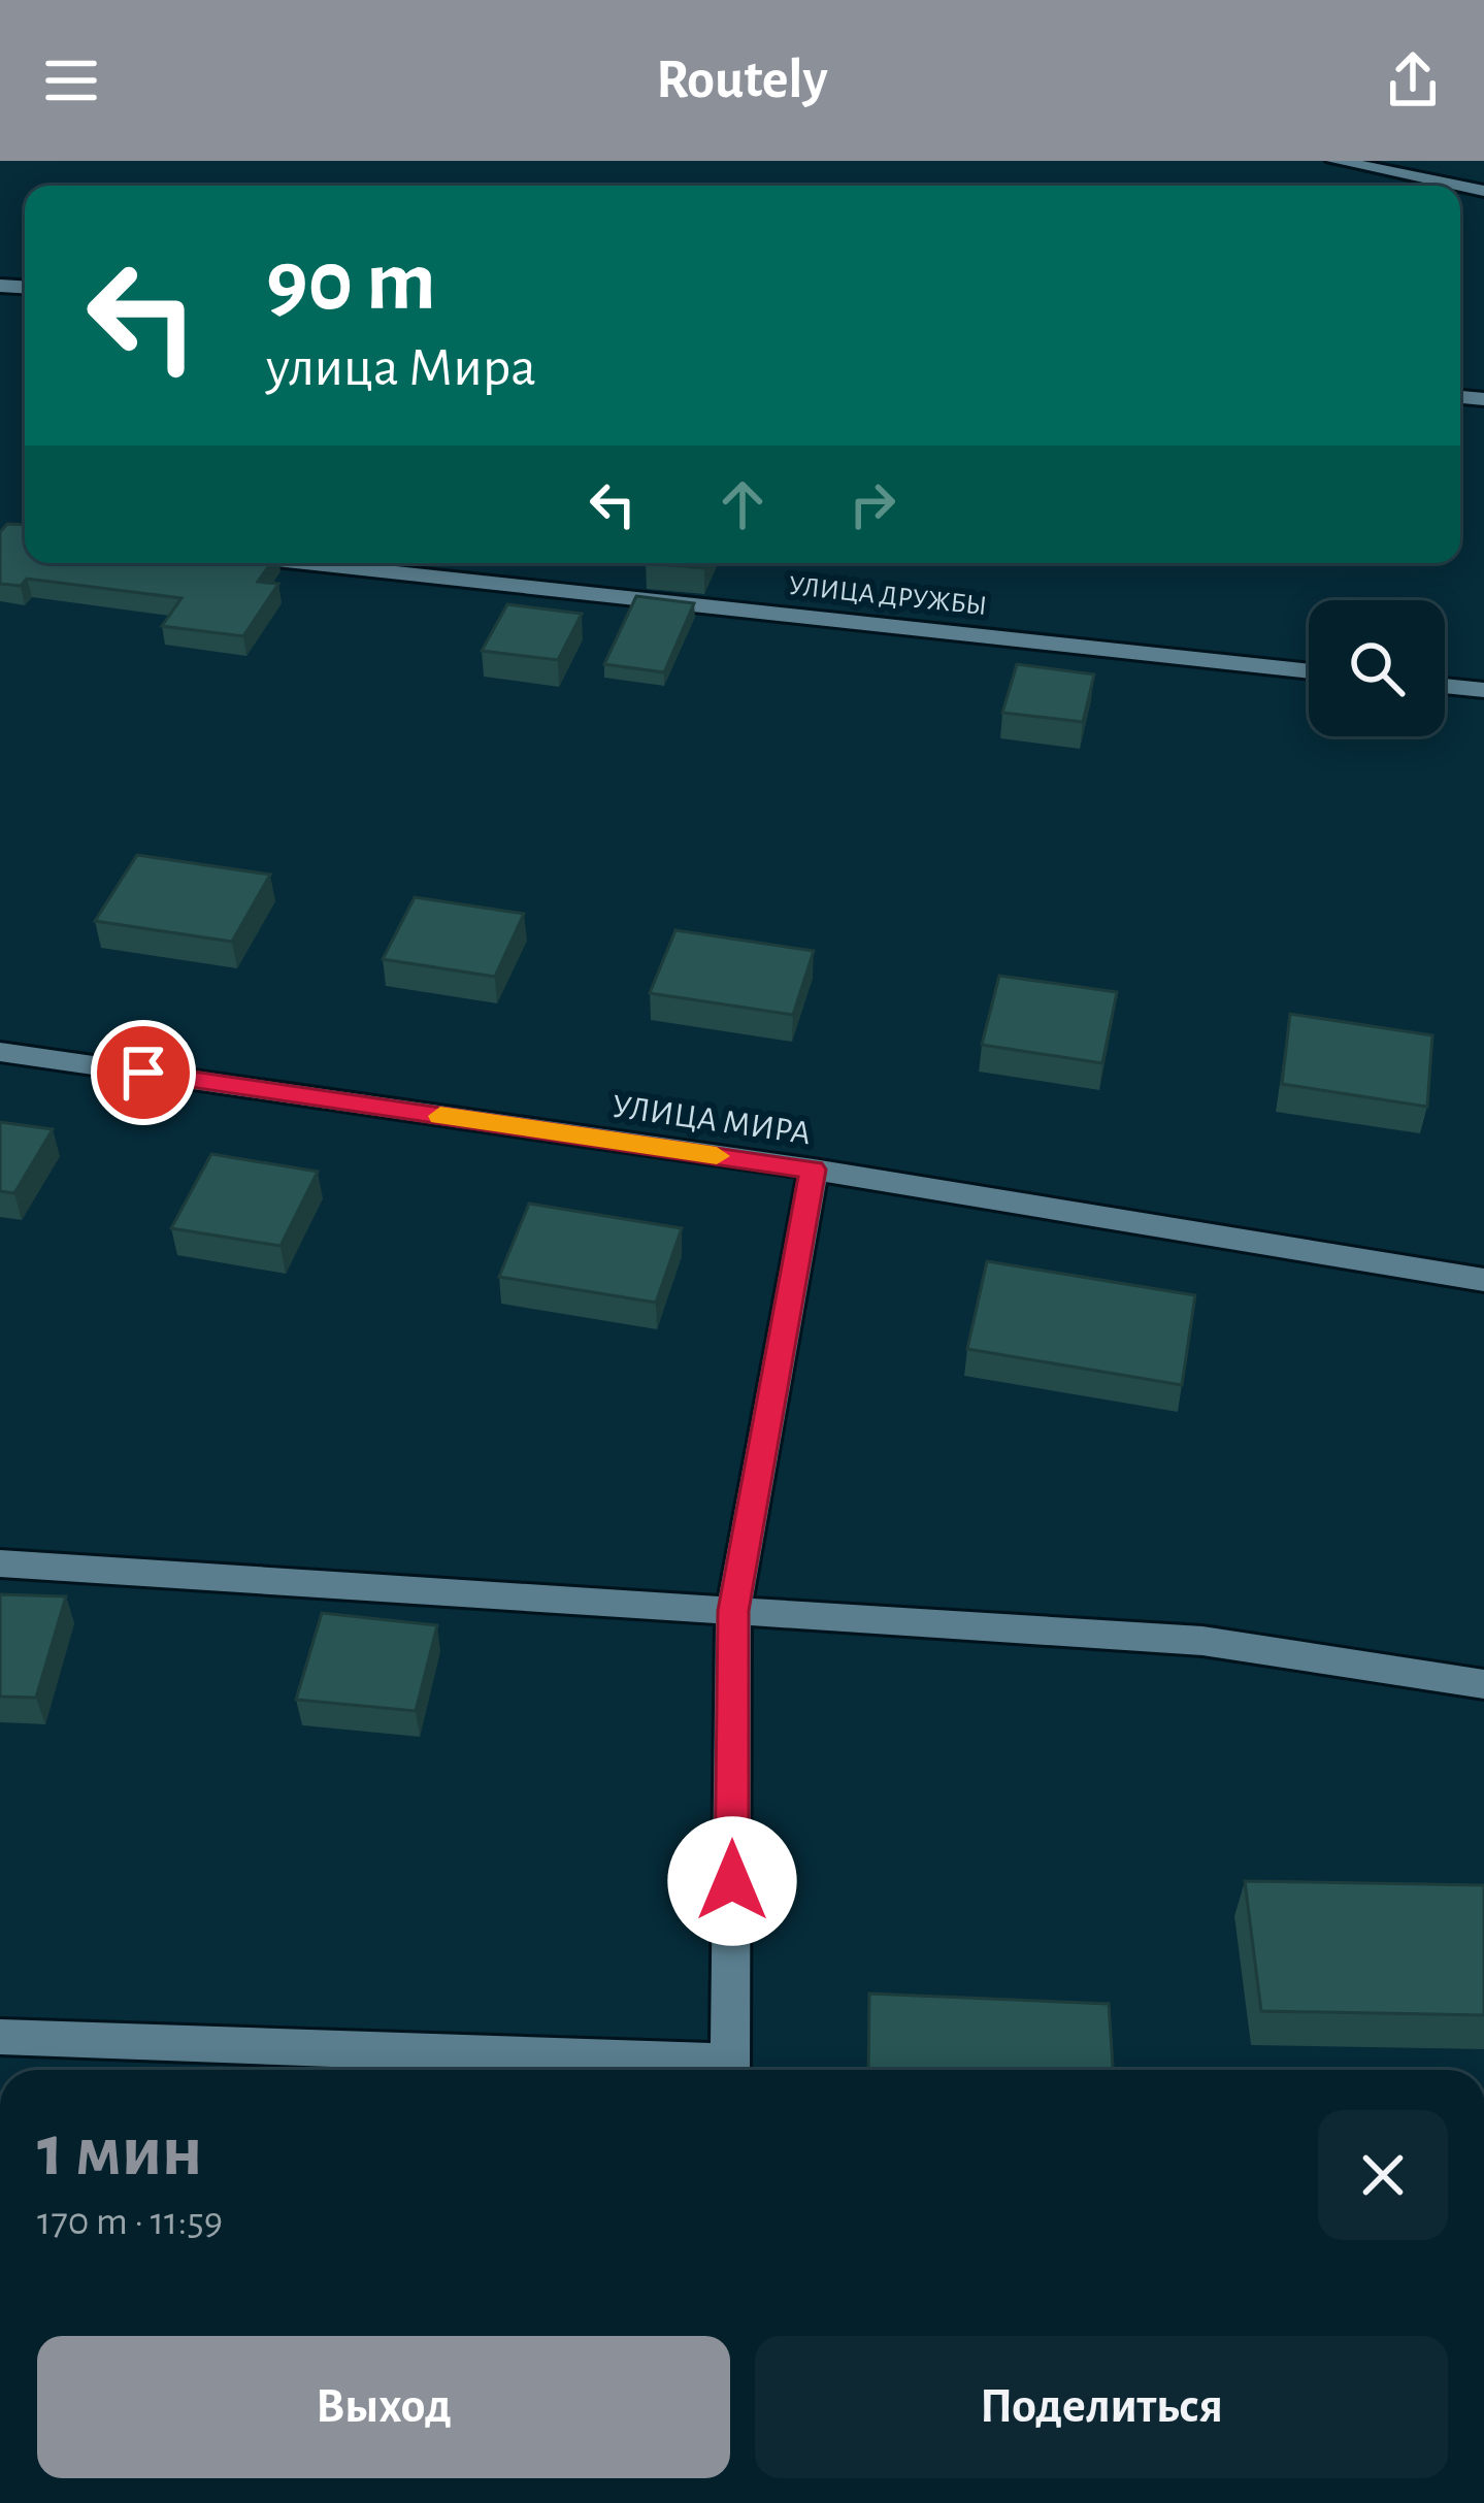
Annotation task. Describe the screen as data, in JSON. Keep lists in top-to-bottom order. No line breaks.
{"streets":{"street":["УЛИЦА ДРУЖБЫ","УЛИЦА МИРА"]},"page":{"header":"Routely","turn":["90 m","улица Мира"],"heading":["1 мин","170 m · 11:59"],"buttons":["Выход","Поделиться"]}}
